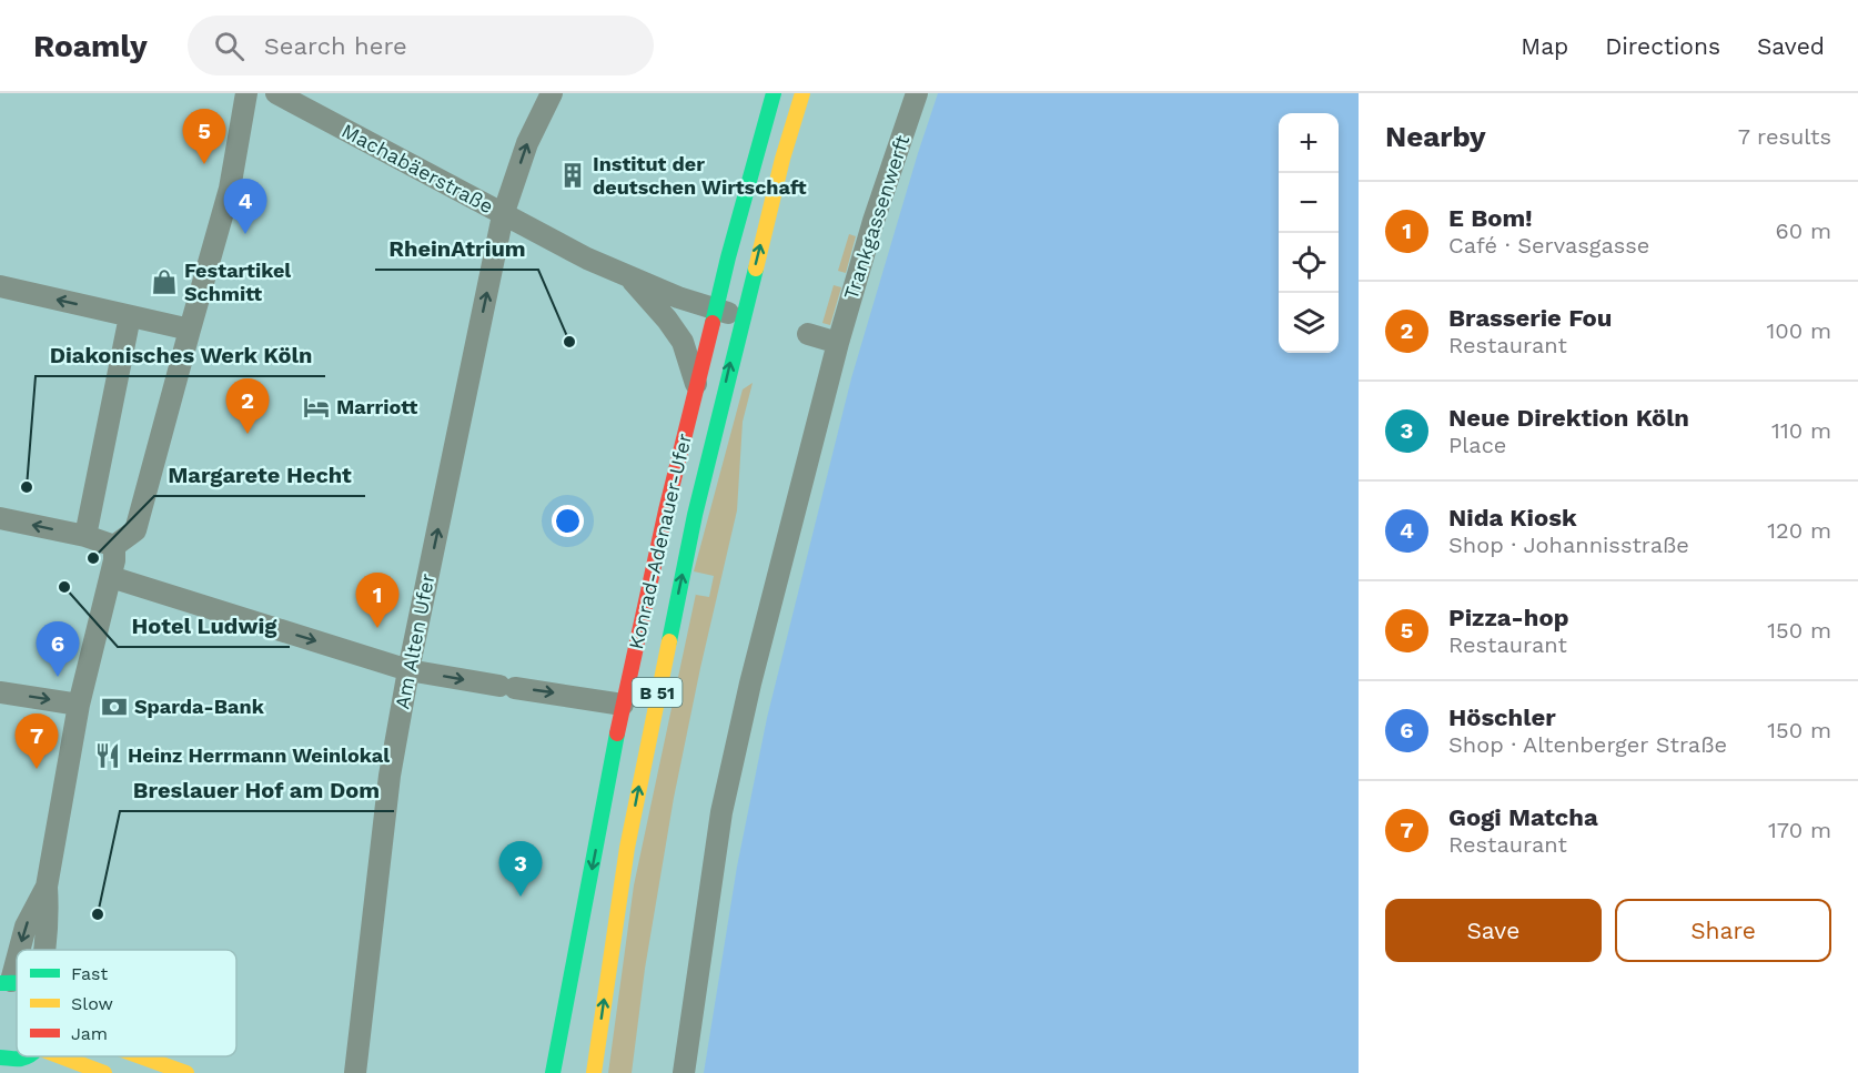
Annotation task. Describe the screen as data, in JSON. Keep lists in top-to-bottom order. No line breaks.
{"streets":{"main road":["Konrad-Adenauer-Ufer","B 51"],"street":["Machabäerstraße","Trankgassenwerft","Am Alten Ufer"]},"crossings":[["Machabäerstraße","Konrad-Adenauer-Ufer"],["Machabäerstraße","Am Alten Ufer"]],"one_way":["Am Alten Ufer"],"places":{"building":["Institut der deutschen Wirtschaft"],"shop":["Festartikel Schmitt"],"other":["RheinAtrium","Diakonisches Werk Köln","Margarete Hecht","Hotel Ludwig","Breslauer Hof am Dom"],"hotel":["Marriott"],"bank":["Sparda-Bank"],"restaurant":["Heinz Herrmann Weinlokal"]},"legend":["Fast","Slow","Jam"],"page":{"header":"Roamly","search":"Search here","nav":["Map","Directions","Saved"],"heading":["Nearby","7 results"],"pins":["5","4","2","1","6","7","3"],"map_buttons":["+","−"],"list":[{"mark":"1","name":"E Bom!","note":"Café · Servasgasse","value":"60 m"},{"mark":"2","name":"Brasserie Fou","note":"Restaurant","value":"100 m"},{"mark":"3","name":"Neue Direktion Köln","note":"Place","value":"110 m"},{"mark":"4","name":"Nida Kiosk","note":"Shop · Johannisstraße","value":"120 m"},{"mark":"5","name":"Pizza-hop","note":"Restaurant","value":"150 m"},{"mark":"6","name":"Höschler","note":"Shop · Altenberger Straße","value":"150 m"},{"mark":"7","name":"Gogi Matcha","note":"Restaurant","value":"170 m"}],"buttons":["Save","Share"]}}
